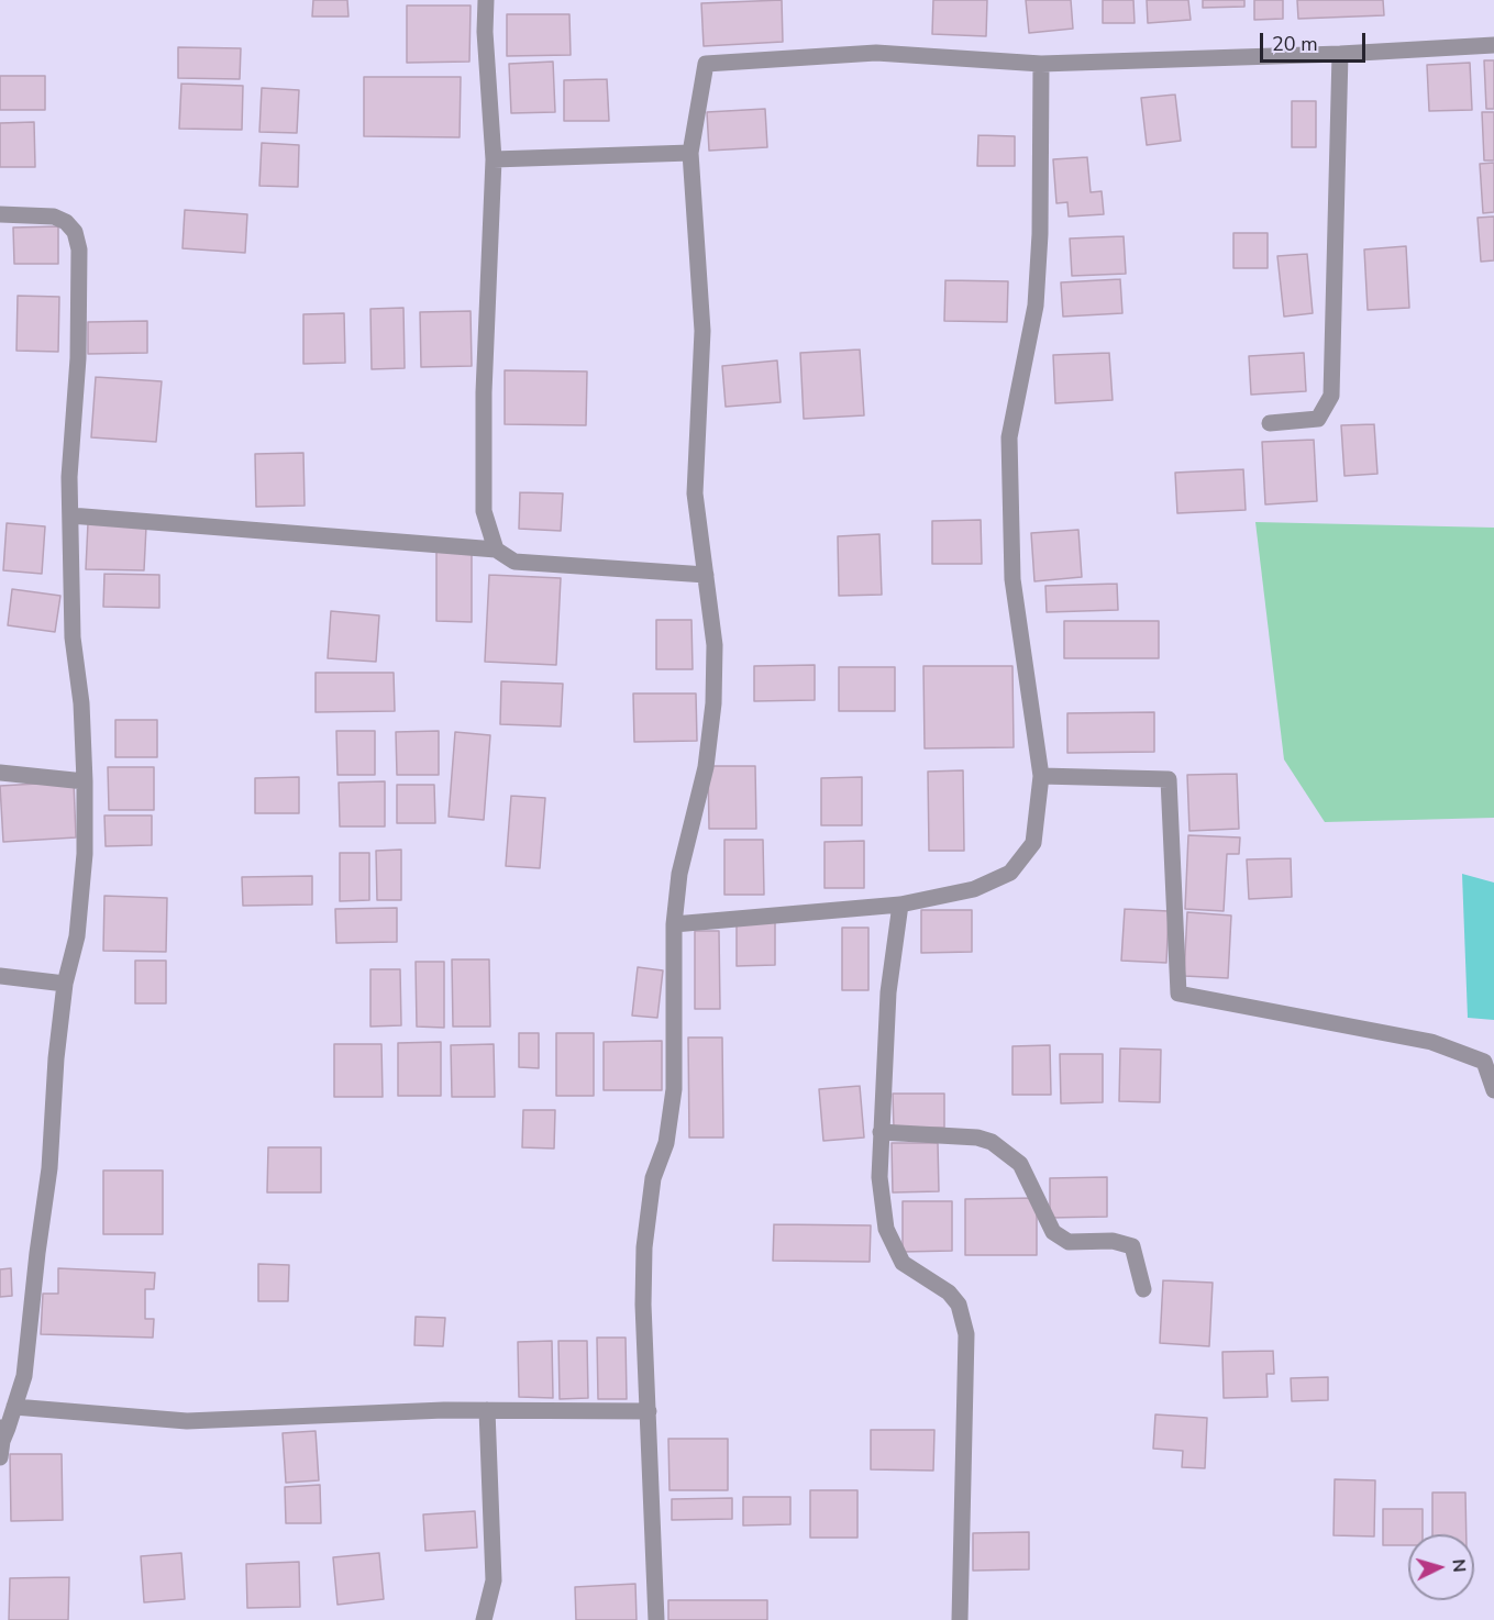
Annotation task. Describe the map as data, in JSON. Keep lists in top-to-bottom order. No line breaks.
{"scale_bar":"20 m","north":"right"}
